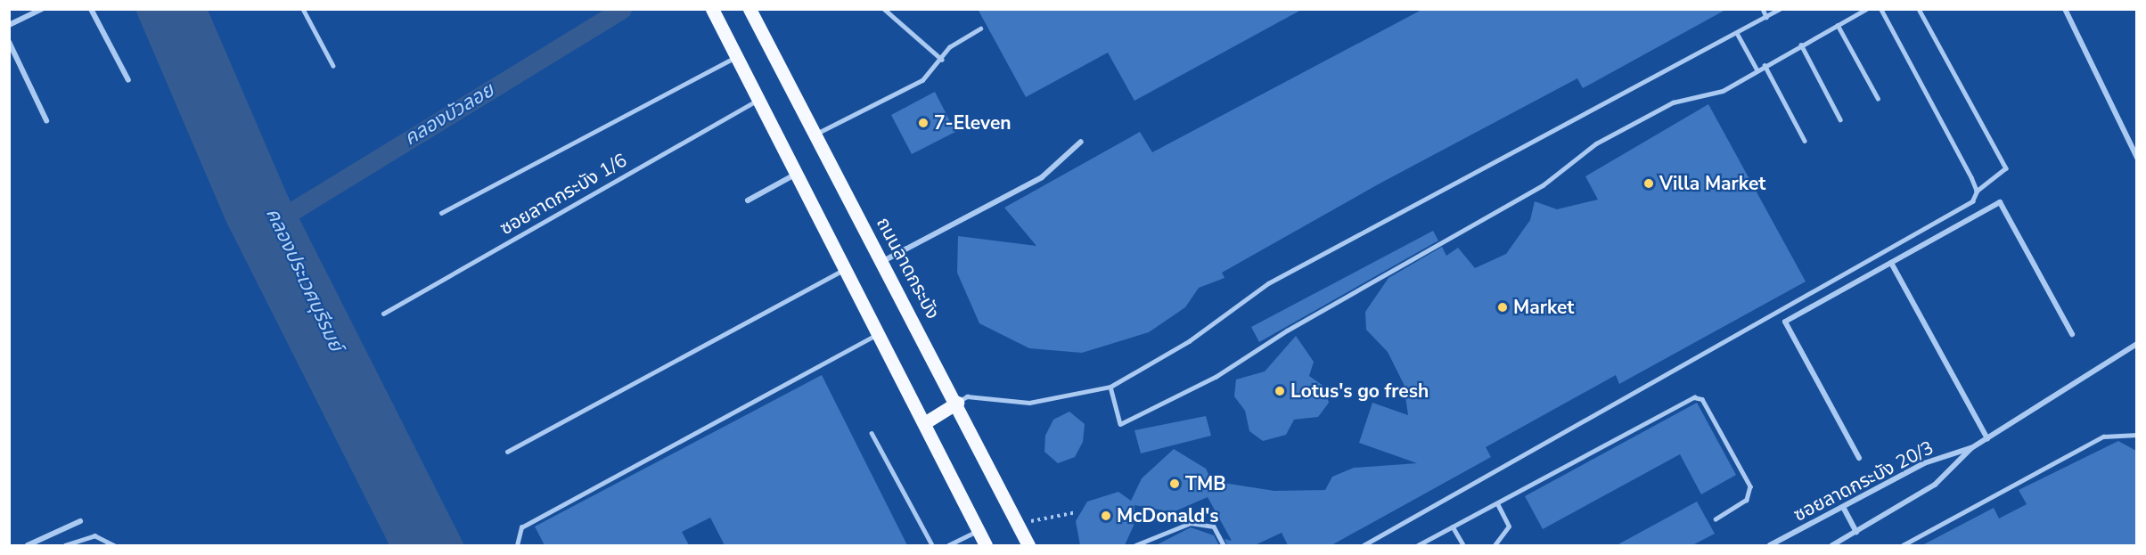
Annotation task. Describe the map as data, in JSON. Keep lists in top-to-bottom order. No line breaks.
{"streets":{"main road":["ถนนลาดกระบัง"],"street":["ซอยลาดกระบัง 20/3"],"lane":["ซอยลาดกระบัง 1/6"]},"water":["คลองบัวลอย","คลองประเวศบุรีรมย์"],"places":["7-Eleven","Villa Market","Market","Lotus's go fresh","TMB","McDonald's"]}
